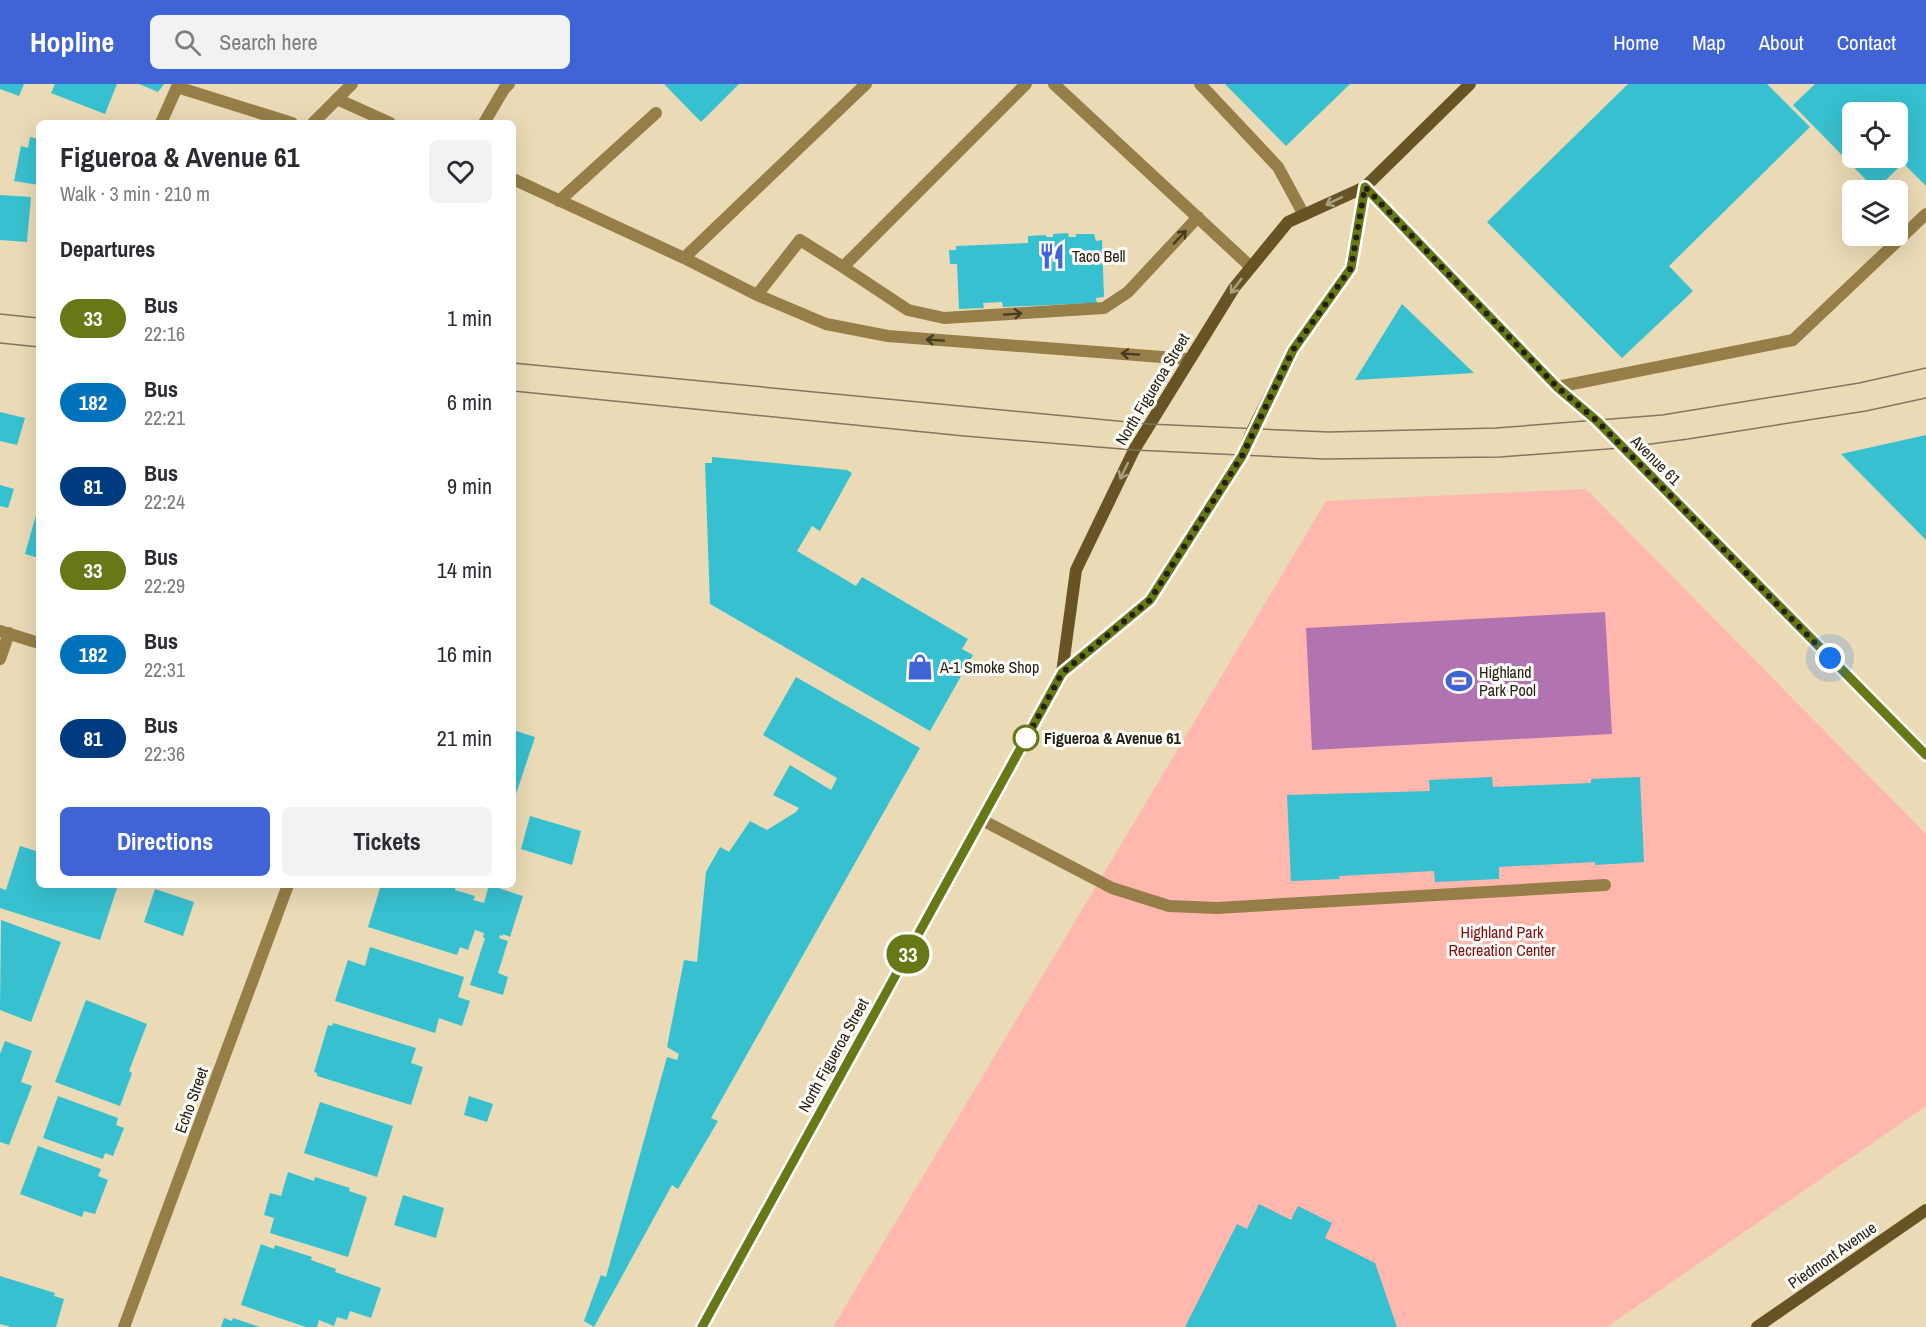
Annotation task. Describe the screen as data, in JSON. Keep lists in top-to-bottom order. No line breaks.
{"streets":{"main road":["North Figueroa Street","Avenue 61","Piedmont Avenue"],"street":["Echo Street"]},"crossings":[["North Figueroa Street","Avenue 61"]],"parks":["Highland Park Recreation Center"],"places":{"restaurant":["Taco Bell"],"shop":["A-1 Smoke Shop"],"sports":["Highland Park Pool"],"other":["Figueroa & Avenue 61"]},"lines":["bus line 33"],"page":{"header":"Hopline","search":"Search here","nav":["Home","Map","About","Contact"],"on_map":"33","heading":[["Figueroa & Avenue 61","Walk · 3 min · 210 m"],"Departures"],"list":[{"mark":"33","name":"Bus","note":"22:16","value":"1 min"},{"mark":"182","name":"Bus","note":"22:21","value":"6 min"},{"mark":"81","name":"Bus","note":"22:24","value":"9 min"},{"mark":"33","name":"Bus","note":"22:29","value":"14 min"},{"mark":"182","name":"Bus","note":"22:31","value":"16 min"},{"mark":"81","name":"Bus","note":"22:36","value":"21 min"}],"buttons":["Directions","Tickets"]}}
